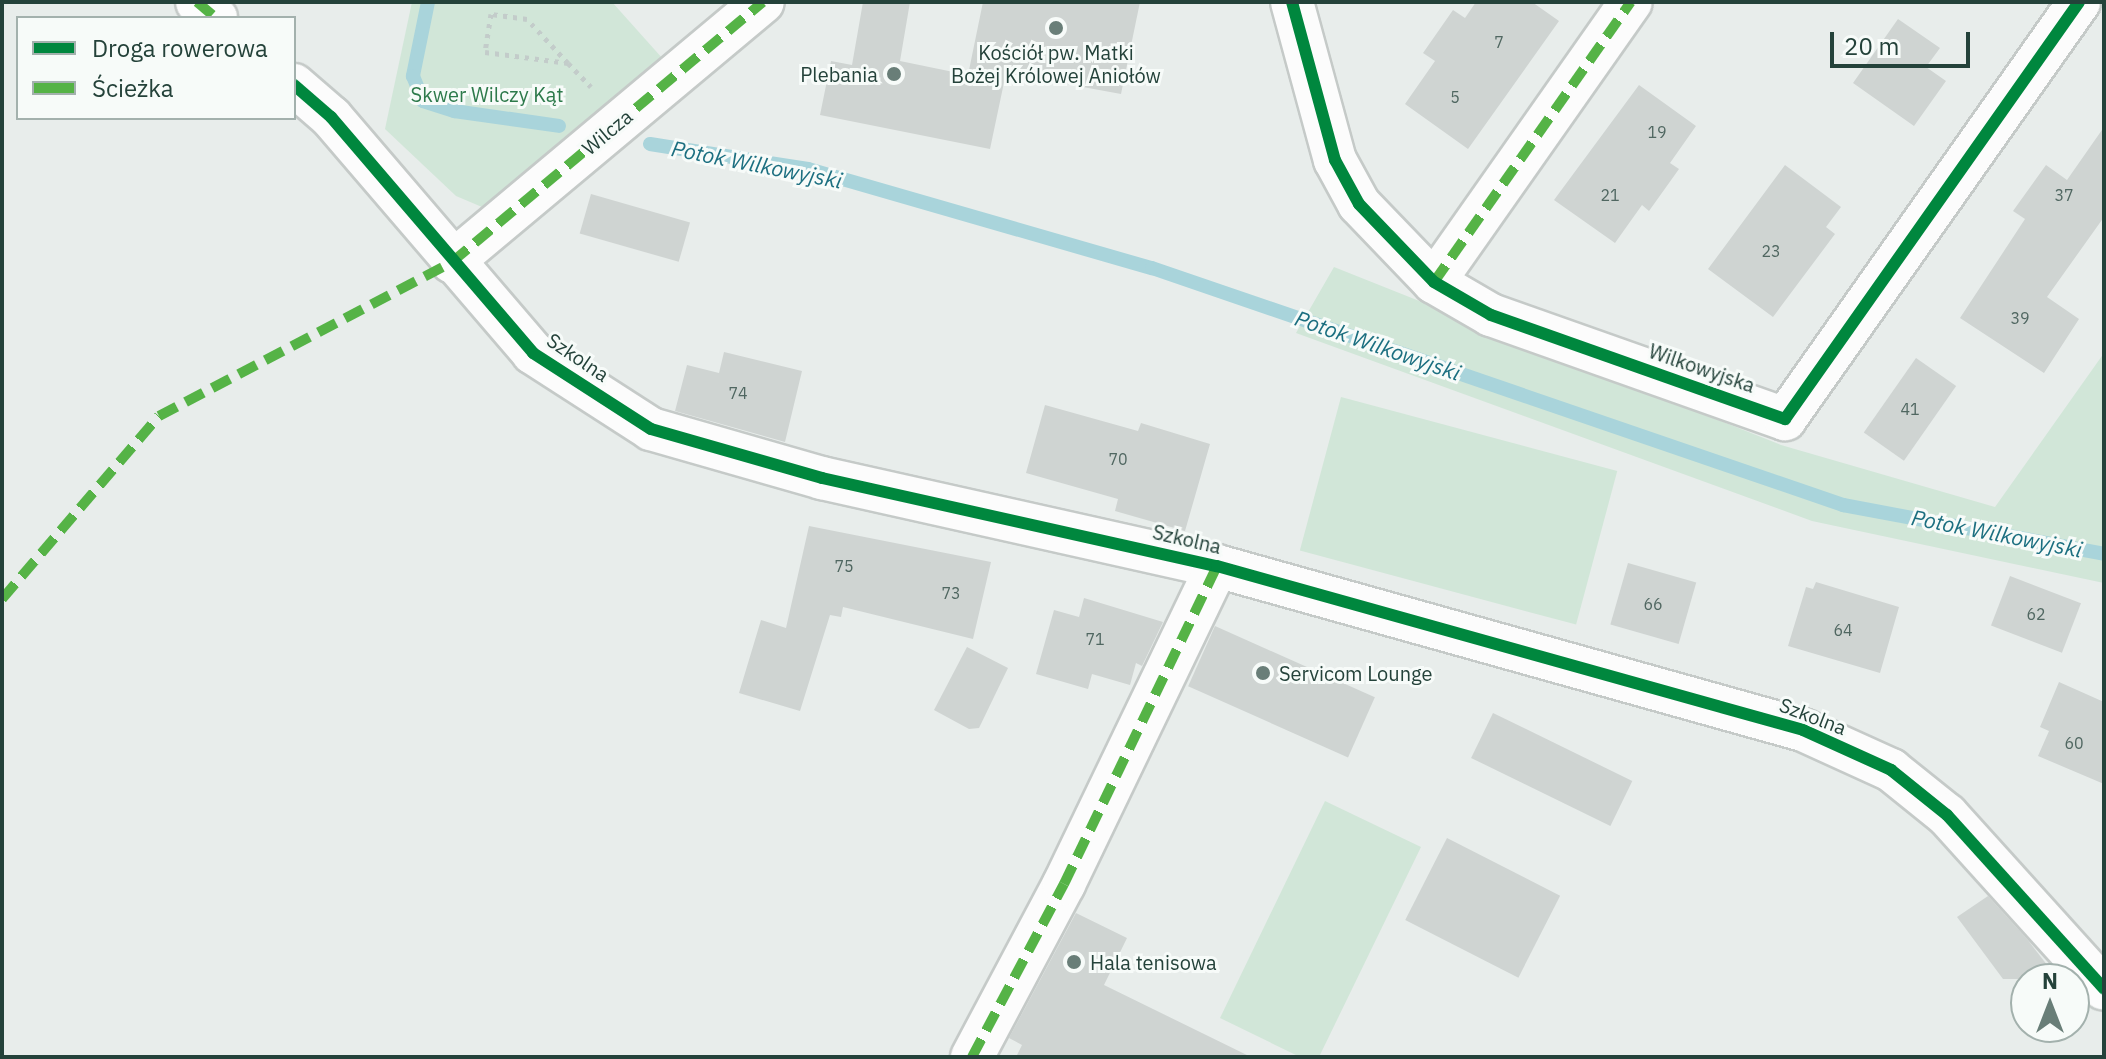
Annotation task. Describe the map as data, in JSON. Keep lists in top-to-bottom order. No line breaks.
{"streets":{"street":["Wilcza","Szkolna","Wilkowyjska"]},"crossings":[["Wilcza","Szkolna"]],"water":["Potok Wilkowyjski"],"parks":["Skwer Wilczy Kąt"],"places":["Kościół pw. Matki Bożej Królowej Aniołów","Plebania","Servicom Lounge","Hala tenisowa"],"house_numbers":["7","5","19","21","37","23","39","74","41","70","75","73","66","62","64","71","60"],"legend":["Droga rowerowa","Ścieżka"],"scale_bar":"20 m","north":"top"}
